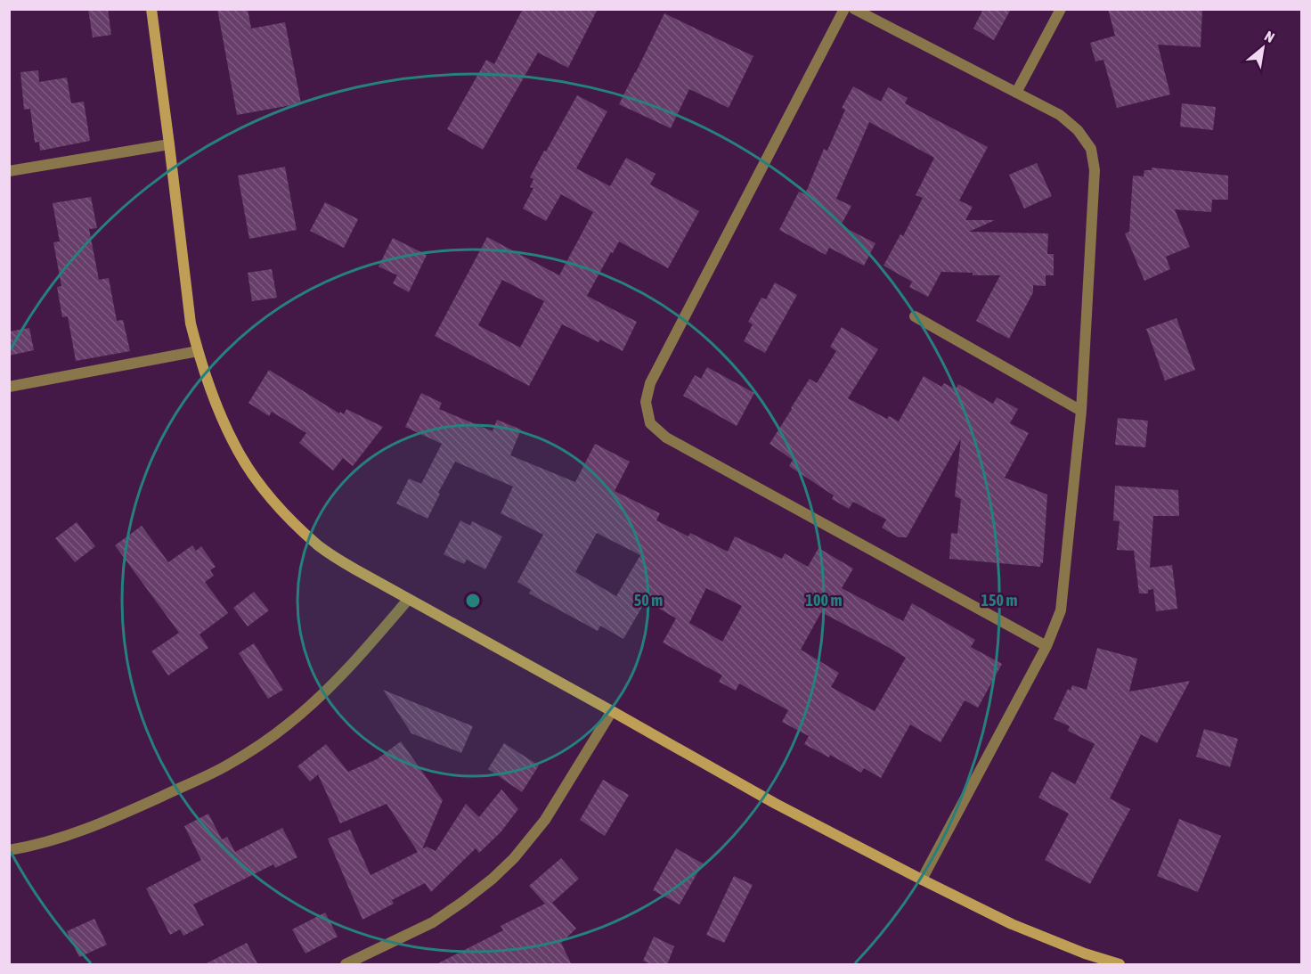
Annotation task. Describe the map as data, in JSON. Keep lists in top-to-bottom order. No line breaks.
{"north":"top right","rings":["50 m","100 m","150 m"]}
